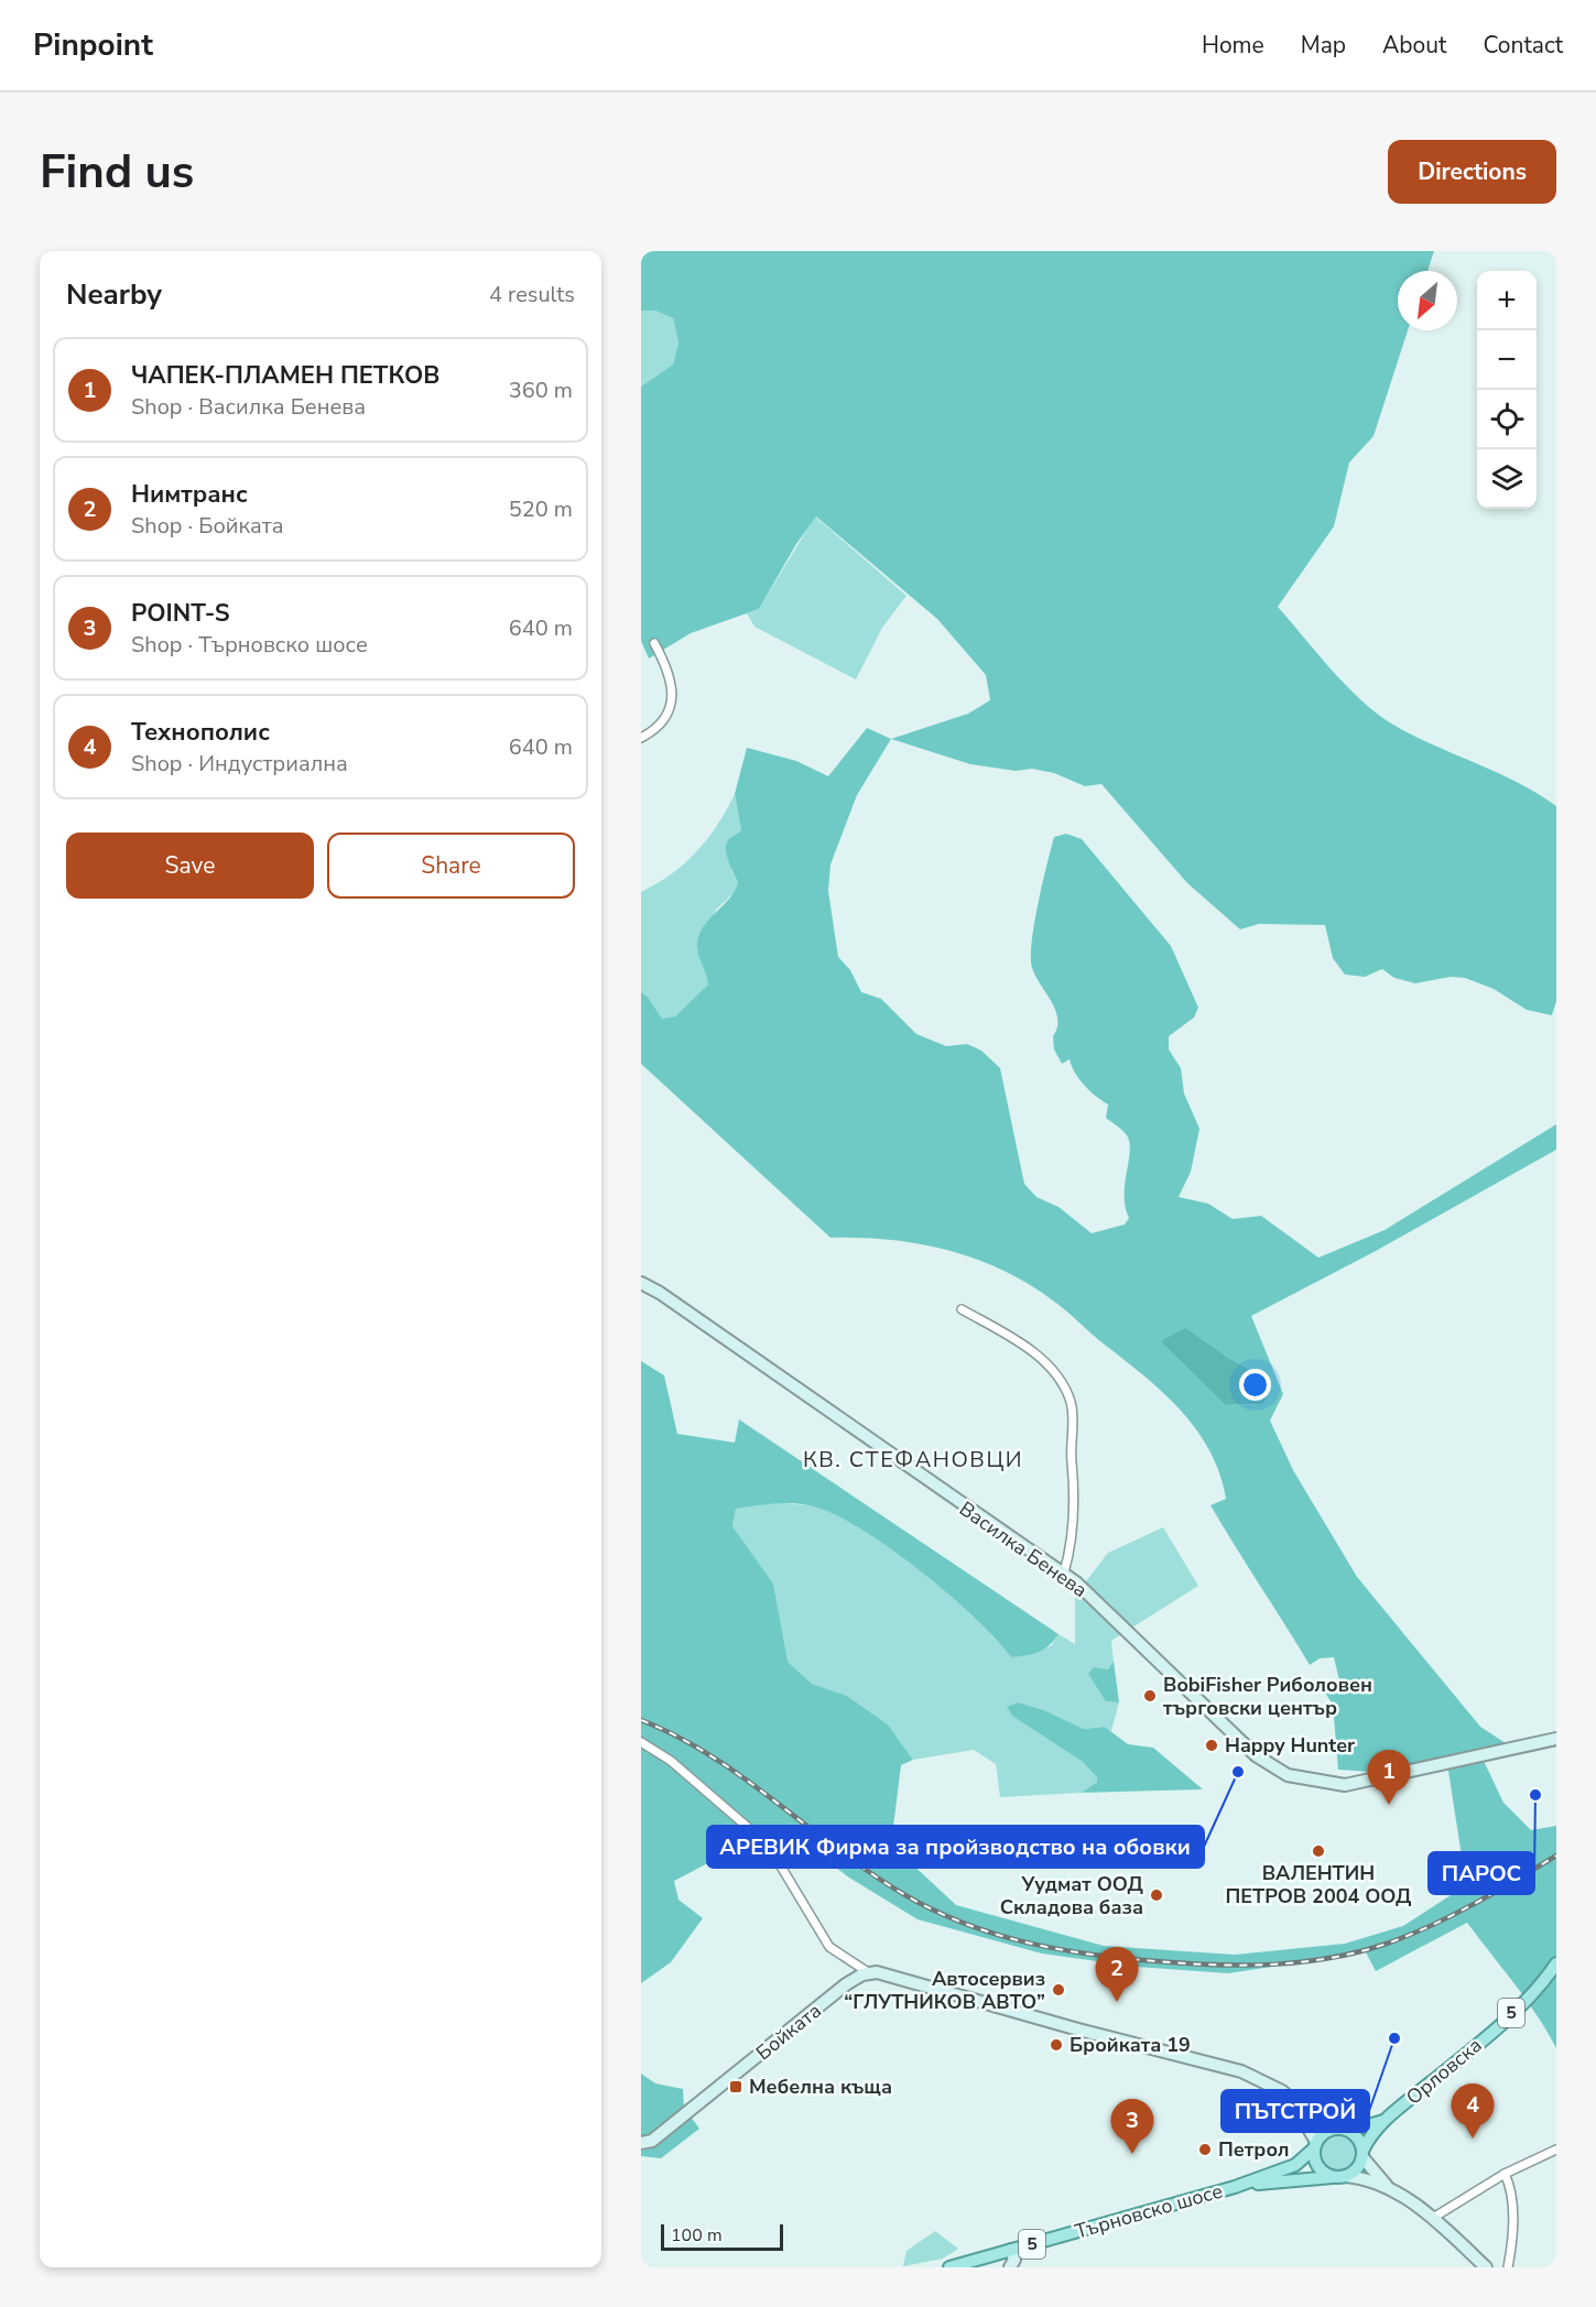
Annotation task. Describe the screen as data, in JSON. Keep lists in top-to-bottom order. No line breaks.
{"streets":{"main road":["5","Орловска","Търновско шосе"],"street":["Василка Бенева","Бойката"]},"crossings":[["5","Орловска"],["5","Търновско шосе"],["Орловска","Търновско шосе"]],"districts":["КВ. СТЕФАНОВЦИ"],"places":{"other":["BobiFisher Риболовен търговски център","Happy Hunter","АРЕВИК Фирма за пройзводство на обовки","ПАРОС","ВАЛЕНТИН ПЕТРОВ 2004 ООД","Уудмат ООД Складова база","Автосервиз “ГЛУТНИКОВ АВТО”","ПЪТСТРОЙ","Бройката 19","Петрол"],"transit":["Мебелна къща"]},"scale_bar":"100 m","north":"bottom left","page":{"header":"Pinpoint","nav":["Home","Map","About","Contact"],"buttons":["Directions",["Save","Share"]],"title":"Find us","heading":["Nearby","4 results"],"map_buttons":["+","−"],"list":[{"mark":"1","name":"ЧАПЕК-ПЛАМЕН ПЕТКОВ","note":"Shop · Василка Бенева","value":"360 m"},{"mark":"2","name":"Нимтранс","note":"Shop · Бойката","value":"520 m"},{"mark":"3","name":"POINT-S","note":"Shop · Търновско шосе","value":"640 m"},{"mark":"4","name":"Технополис","note":"Shop · Индустриална","value":"640 m"}],"pins":["1","2","4","3"],"scale":"100 m"}}
